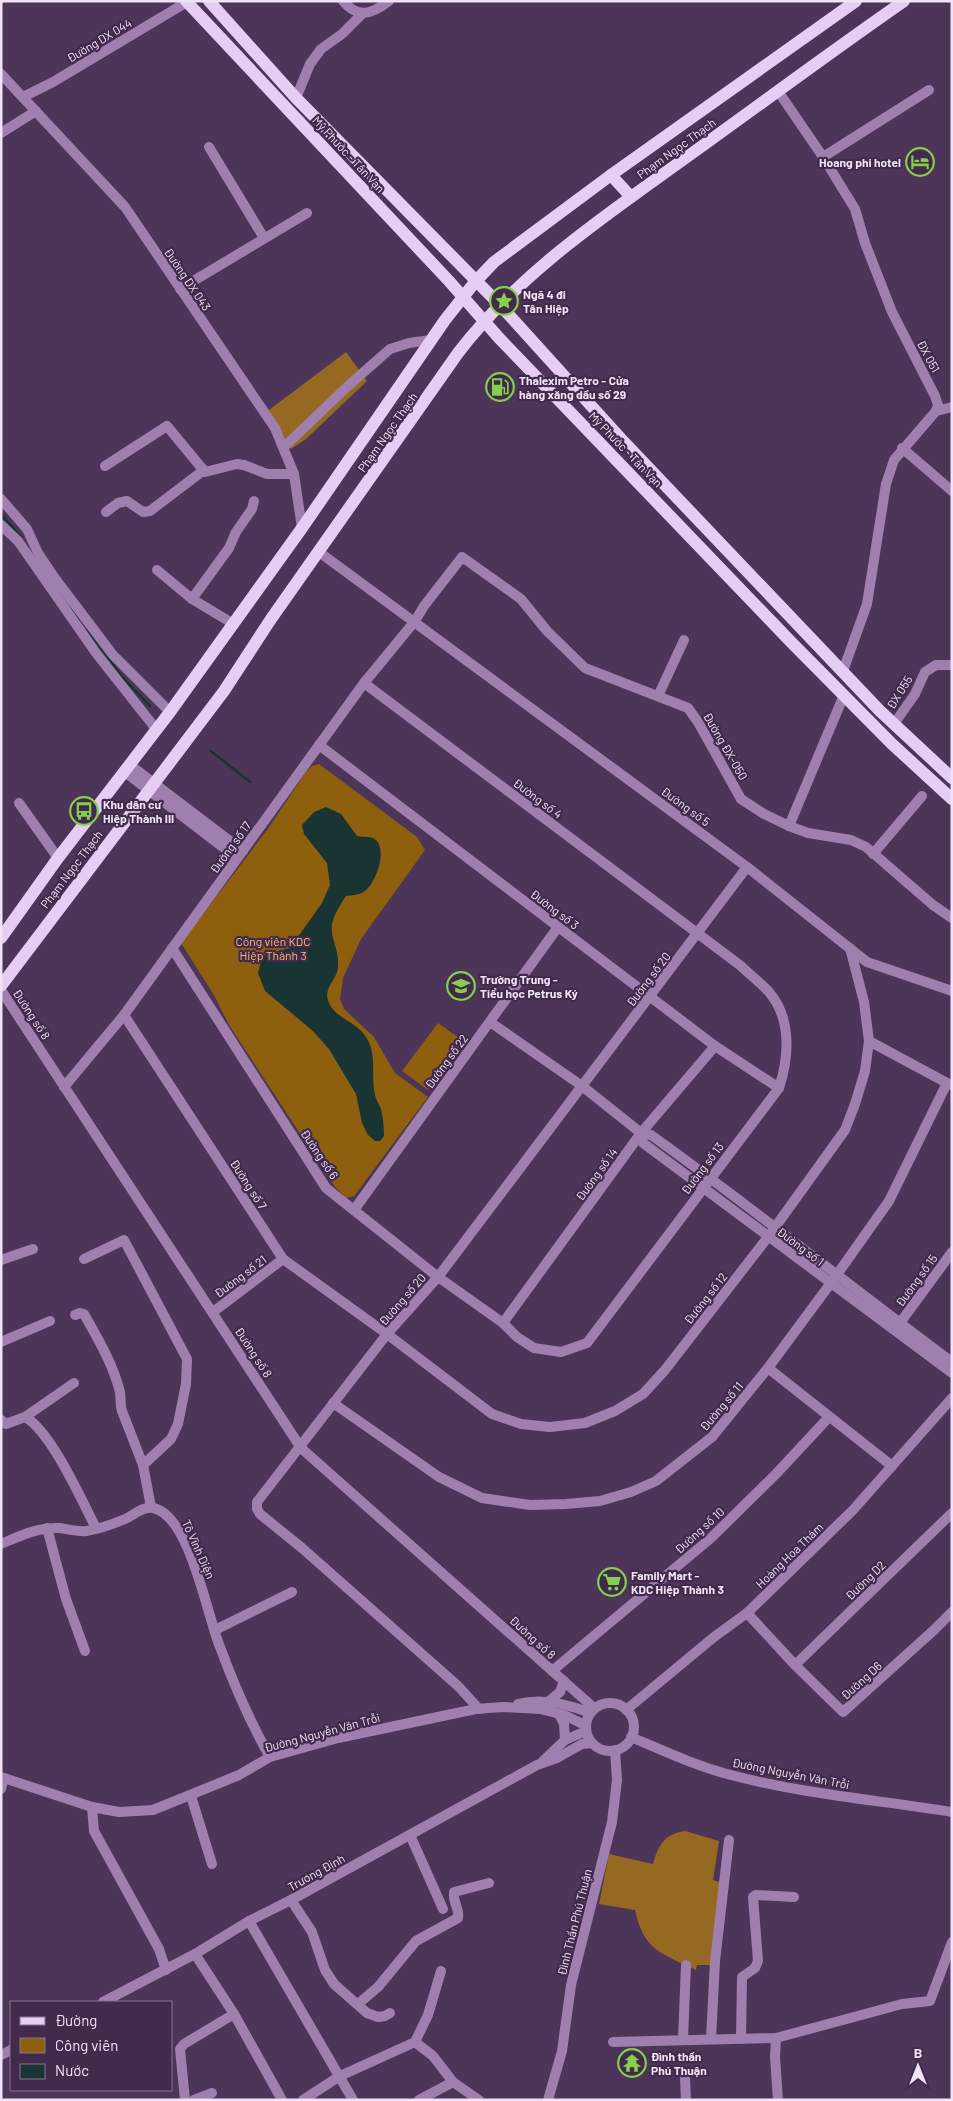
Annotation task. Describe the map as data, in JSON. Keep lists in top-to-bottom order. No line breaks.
{"streets":{"main road":["Phạm Ngọc Thạch","Mỹ Phước - Tân Vạn"],"street":["Đường DX 044","Đường DX 043","ĐX 051","ĐX 055","Đường ĐX-050","Đường số 4","Đường số 5","Đường số 17","Đường số 3","Đường số 20","Đường số 8","Đường số 22","Đường số 6","Đường số 13","Đường số 14","Đường số 7","Đường số 1","Đường số 21","Đường số 15","Đường số 12","Đường số 11","Đường số 10","Tô Vĩnh Diện","Hoàng Hoa Thám","Đường D2","Đường D6","Đường Nguyễn Văn Trỗi","Trương Định","Đình Thần Phú Thuận"]},"crossings":[["Đường DX 044","Mỹ Phước - Tân Vạn"],["Đường DX 044","Đường DX 043"],["Phạm Ngọc Thạch","Mỹ Phước - Tân Vạn"],["Phạm Ngọc Thạch","Đường DX 043"],["Phạm Ngọc Thạch","ĐX 051"],["Phạm Ngọc Thạch","Đường số 5"],["Mỹ Phước - Tân Vạn","ĐX 055"],["Đường ĐX-050","Đường số 17"],["Đường số 4","Đường số 17"],["Đường số 4","Đường số 20"],["Đường số 4","Đường số 13"],["Đường số 5","Đường số 17"],["Đường số 5","Đường số 20"],["Đường số 5","Đường số 12"],["Đường số 17","Đường số 3"],["Đường số 17","Đường số 8"],["Đường số 17","Đường số 6"],["Đường số 17","Đường số 7"],["Đường số 3","Đường số 20"],["Đường số 3","Đường số 22"],["Đường số 3","Đường số 13"],["Đường số 3","Đường số 14"],["Đường số 20","Đường số 8"],["Đường số 20","Đường số 6"],["Đường số 20","Đường số 13"],["Đường số 20","Đường số 7"],["Đường số 20","Đường số 1"],["Đường số 20","Đường số 12"],["Đường số 20","Đường số 11"],["Đường số 20","Đường Nguyễn Văn Trỗi"],["Đường số 8","Đường số 21"],["Đường số 8","Đường số 10"],["Đường số 8","Hoàng Hoa Thám"],["Đường số 8","Đường Nguyễn Văn Trỗi"],["Đường số 8","Trương Định"],["Đường số 8","Đình Thần Phú Thuận"],["Đường số 22","Đường số 6"],["Đường số 22","Đường số 1"],["Đường số 6","Đường số 13"],["Đường số 6","Đường số 14"],["Đường số 13","Đường số 14"],["Đường số 13","Đường số 1"],["Đường số 14","Đường số 1"],["Đường số 7","Đường số 21"],["Đường số 7","Đường số 12"],["Đường số 1","Đường số 15"],["Đường số 1","Đường số 12"],["Đường số 1","Đường số 11"],["Tô Vĩnh Diện","Đường Nguyễn Văn Trỗi"],["Hoàng Hoa Thám","Đường D6"],["Hoàng Hoa Thám","Đường Nguyễn Văn Trỗi"],["Hoàng Hoa Thám","Trương Định"],["Hoàng Hoa Thám","Đình Thần Phú Thuận"],["Đường D2","Đường D6"],["Đường Nguyễn Văn Trỗi","Trương Định"],["Đường Nguyễn Văn Trỗi","Đình Thần Phú Thuận"],["Trương Định","Đình Thần Phú Thuận"]],"parks":["Công viên KDC Hiệp Thành 3"],"places":{"hotel":["Hoang phi hotel"],"place":["Ngã 4 đi Tân Hiệp"],"fuel station":["Thalexim Petro - Cửa hàng xăng dầu số 29"],"bus stop":["Khu dân cư Hiệp Thành III"],"school or university":["Trường Trung - Tiểu học Petrus Ký"],"supermarket":["Family Mart - KDC Hiệp Thành 3"],"temple":["Đình thần Phú Thuận"]},"legend":["Đường","Công viên","Nước"],"north":"top"}
